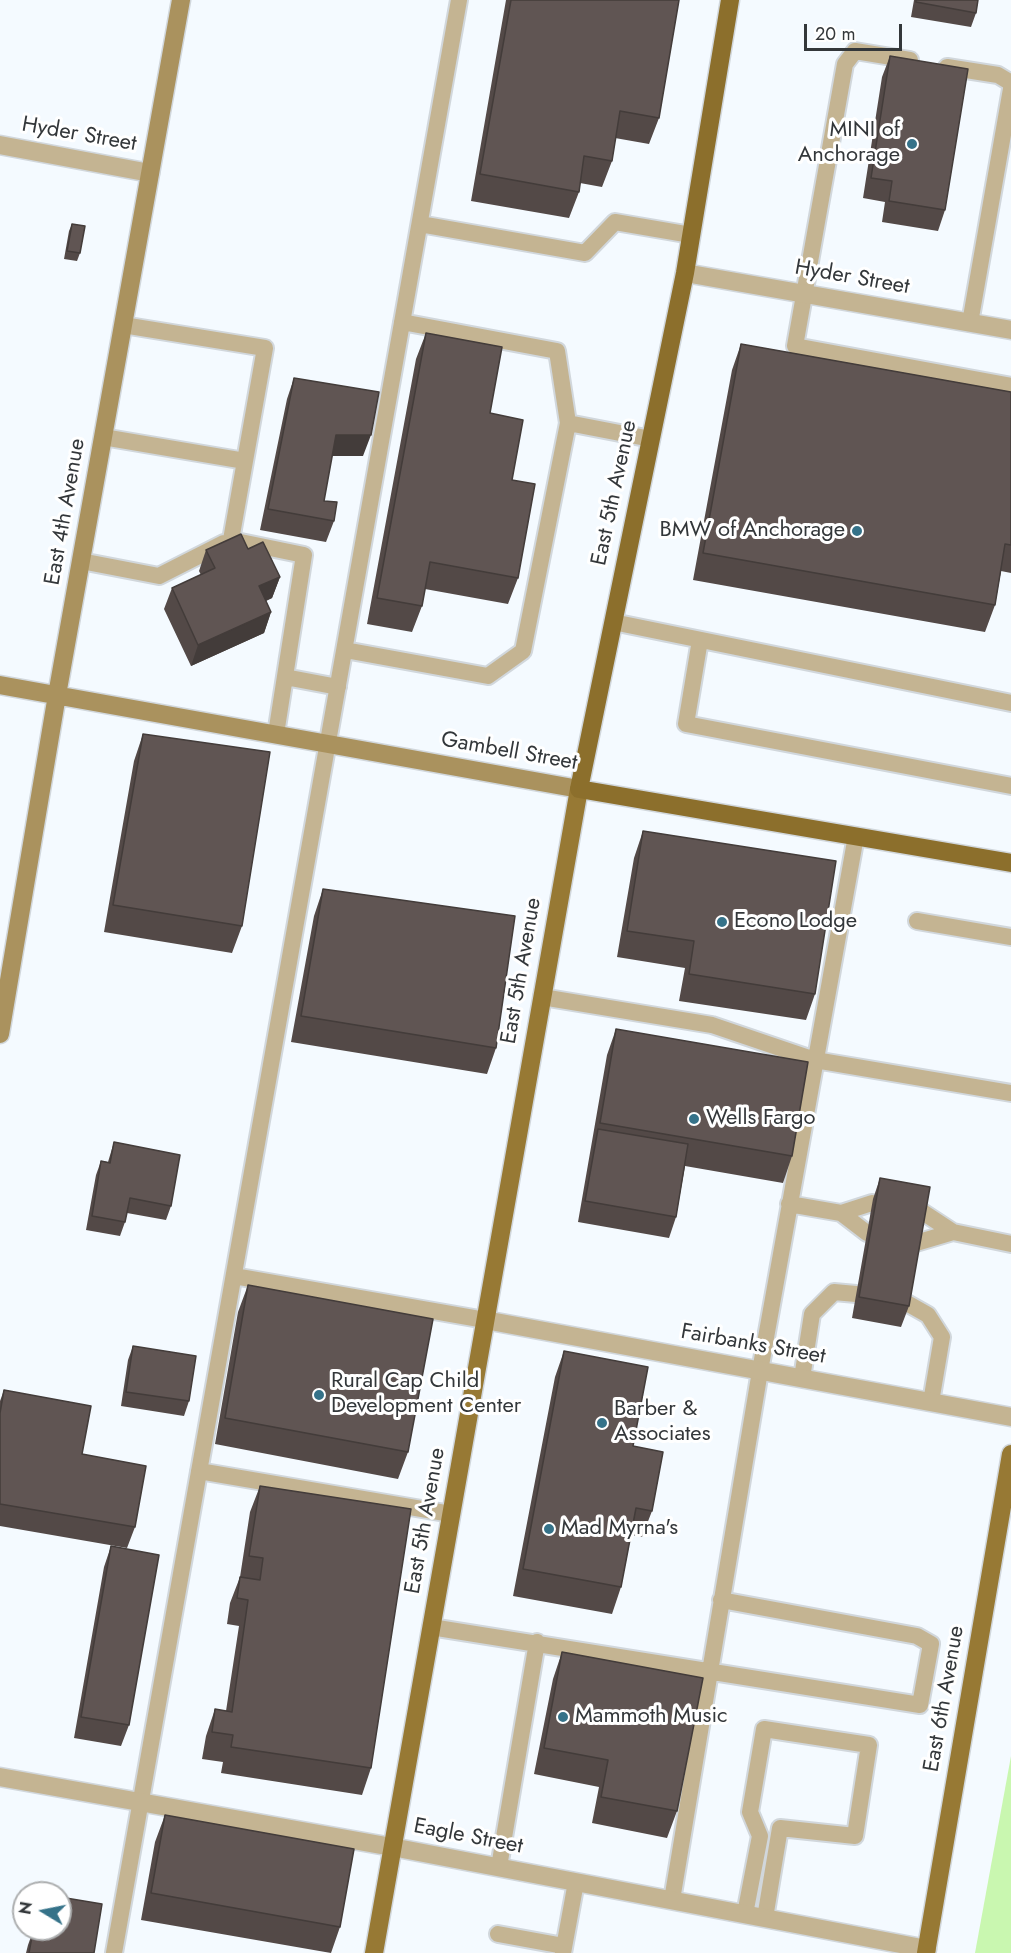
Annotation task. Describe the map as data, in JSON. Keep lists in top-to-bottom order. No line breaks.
{"streets":{"highway":["East 5th Avenue","Gambell Street"],"main road":["East 4th Avenue","East 6th Avenue"],"street":["Hyder Street","Fairbanks Street","Eagle Street"]},"crossings":[["Hyder Street","East 5th Avenue"],["Hyder Street","East 4th Avenue"],["East 5th Avenue","Gambell Street"],["East 5th Avenue","Fairbanks Street"],["East 5th Avenue","Eagle Street"],["East 4th Avenue","Gambell Street"],["East 6th Avenue","Eagle Street"]],"places":["MINI of Anchorage","BMW of Anchorage","Econo Lodge","Wells Fargo","Rural Cap Child Development Center","Barber & Associates","Mad Myrna's","Mammoth Music"],"scale_bar":"20 m","north":"left"}
